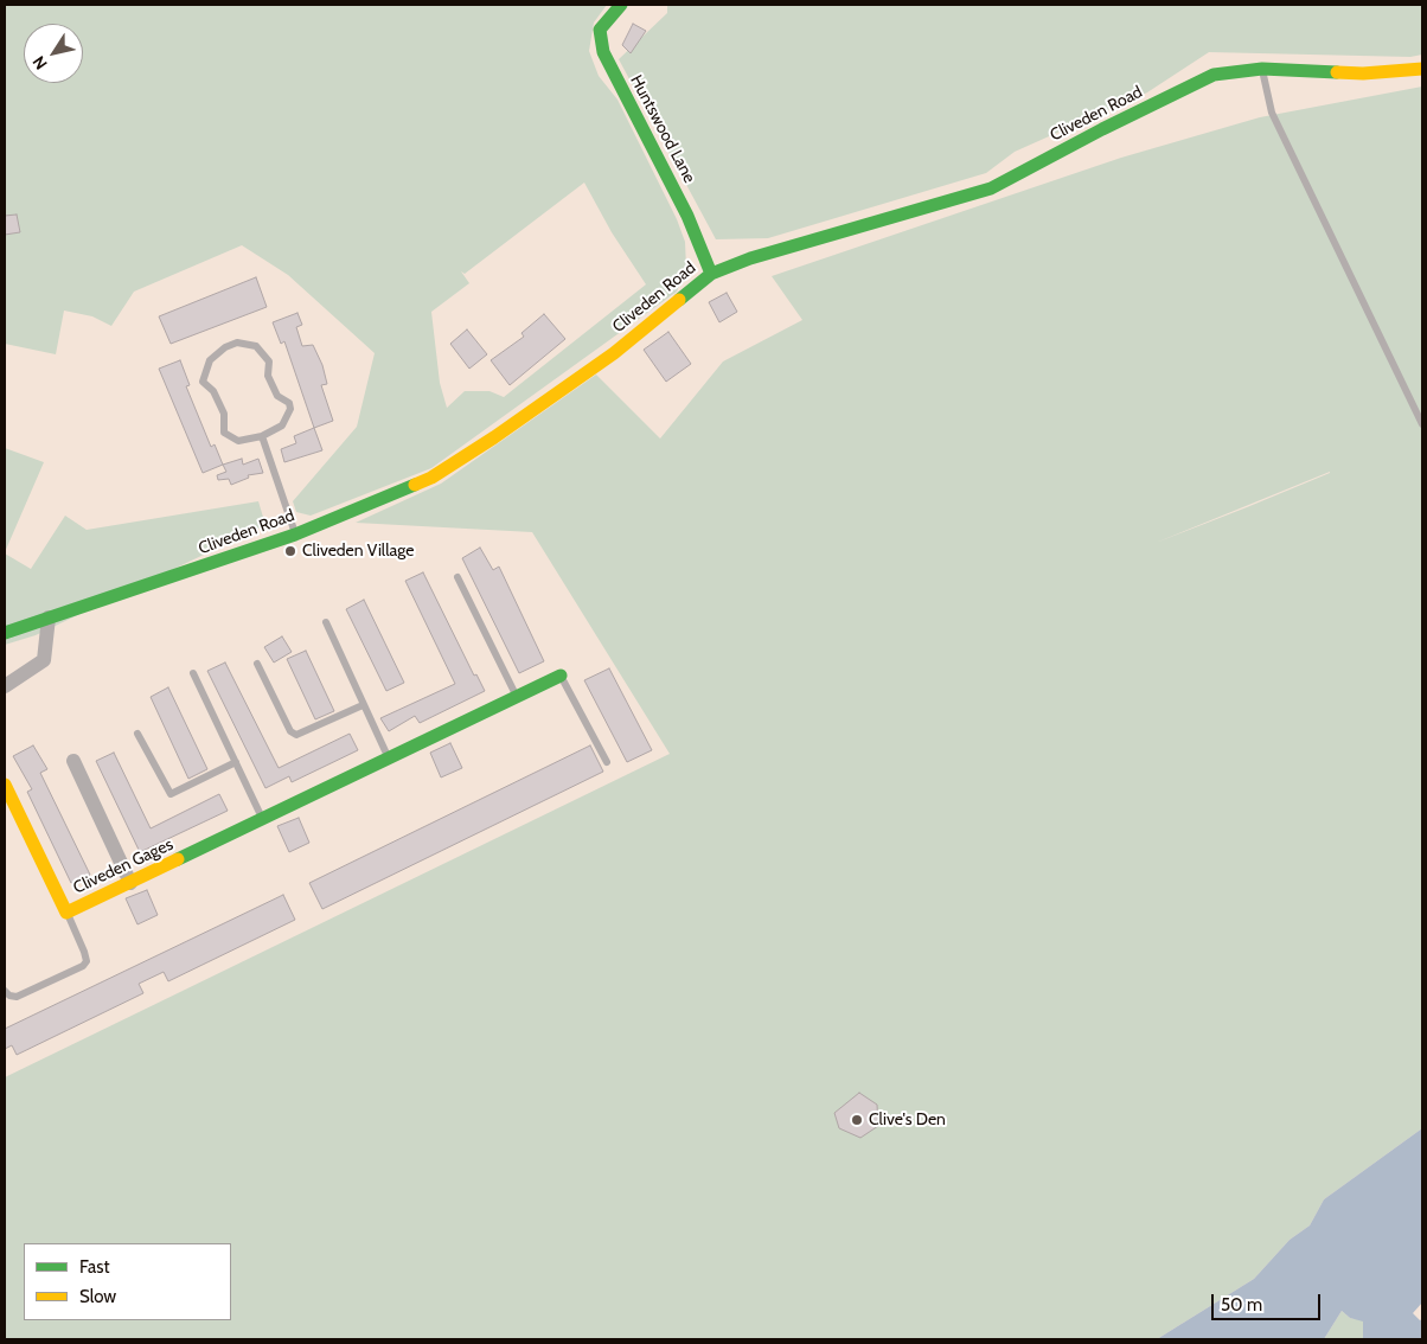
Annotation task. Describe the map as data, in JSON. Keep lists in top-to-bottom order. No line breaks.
{"streets":{"street":["Cliveden Road","Huntswood Lane","Cliveden Gages"]},"crossings":[["Cliveden Road","Huntswood Lane"]],"places":["Cliveden Village","Clive's Den"],"legend":["Fast","Slow"],"scale_bar":"50 m","north":"bottom left"}
